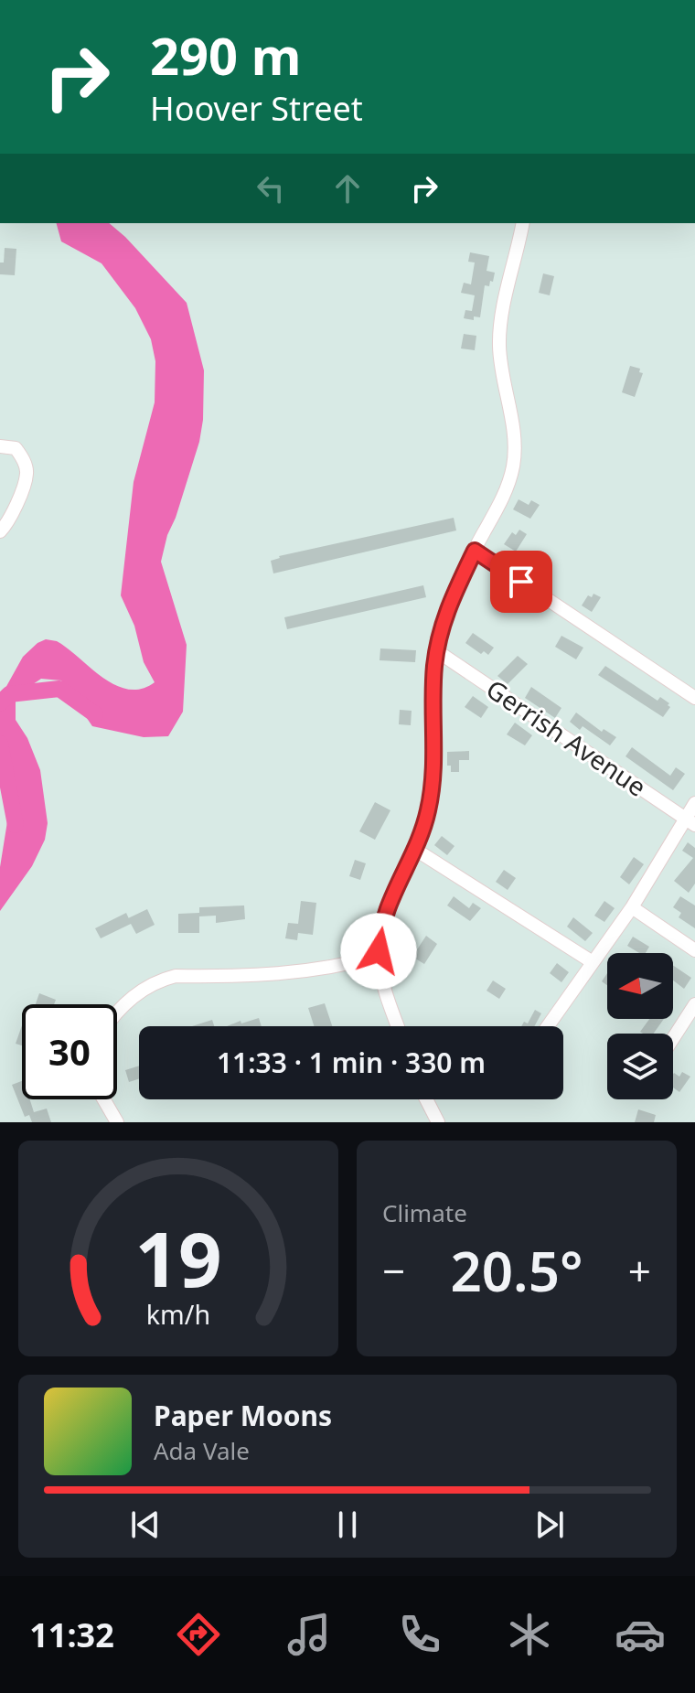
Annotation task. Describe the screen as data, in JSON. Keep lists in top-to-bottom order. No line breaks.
{"streets":{"street":["Gerrish Avenue"]},"north":"left","page":{"turn":["290 m","Hoover Street"],"limit":"30","trip":"11:33 · 1 min · 330 m","tile":"Climate","heat":["−","20.5°","+"],"song":["Paper Moons","Ada Vale"],"tabs":"11:32","gauge":["19","km/h"]}}
